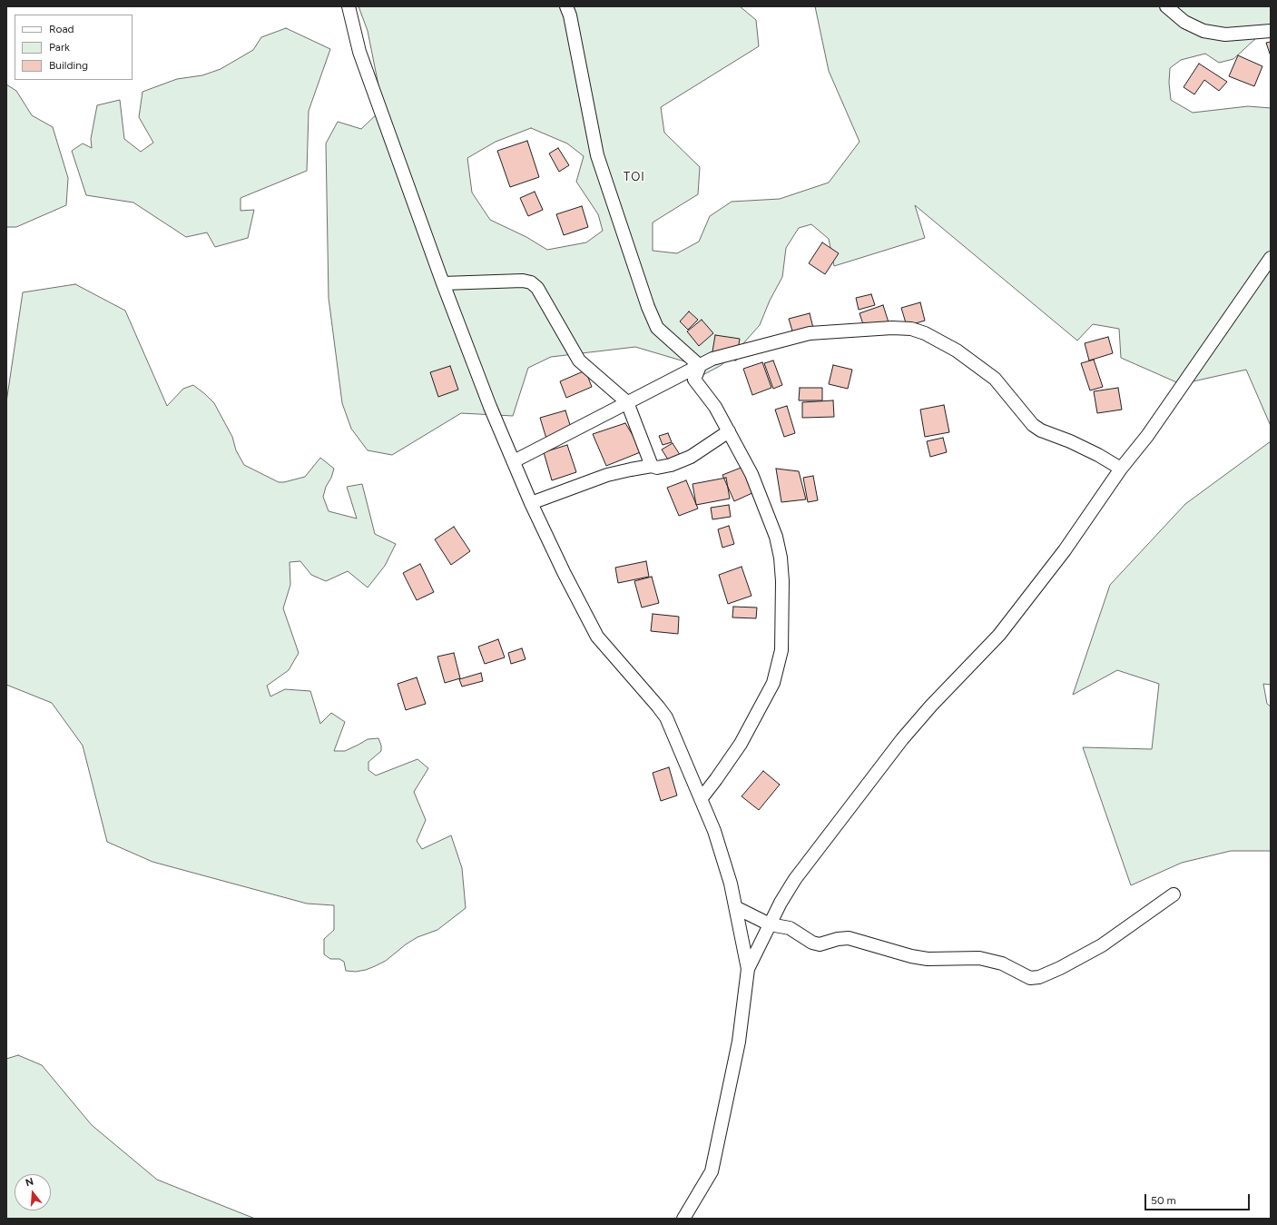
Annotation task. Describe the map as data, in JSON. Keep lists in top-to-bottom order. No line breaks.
{"districts":["TOI"],"legend":["Road","Park","Building"],"scale_bar":"50 m","north":"top"}
